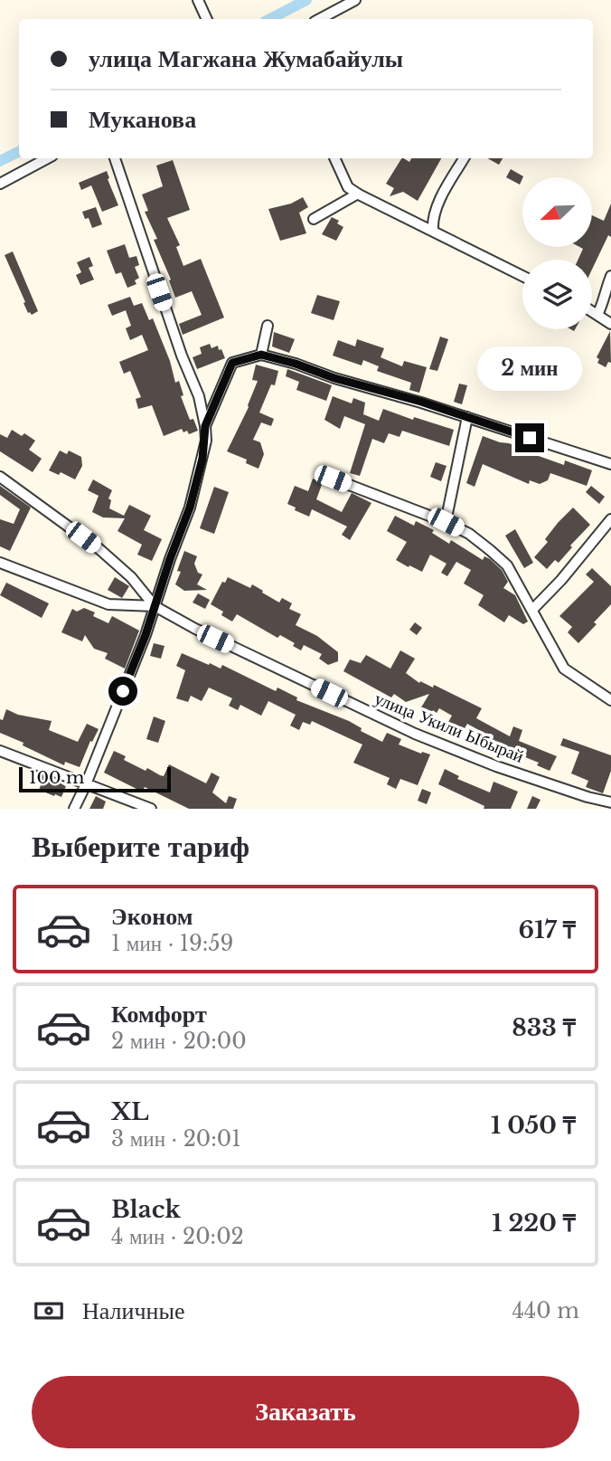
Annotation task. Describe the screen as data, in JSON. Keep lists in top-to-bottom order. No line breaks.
{"streets":{"street":["улица Укили Ыбырай"]},"scale_bar":"100 m","north":"bottom left","page":{"banner":["улица Магжана Жумабайулы","Муканова"],"bubble":"2 мин","scale":"100 m","heading":"Выберите тариф","list":[{"name":"Эконом","note":"1 мин · 19:59","value":"617 ₸"},{"name":"Комфорт","note":"2 мин · 20:00","value":"833 ₸"},{"name":"XL","note":"3 мин · 20:01","value":"1 050 ₸"},{"name":"Black","note":"4 мин · 20:02","value":"1 220 ₸"}],"pay":["Наличные","440 m"],"buttons":"Заказать"}}
